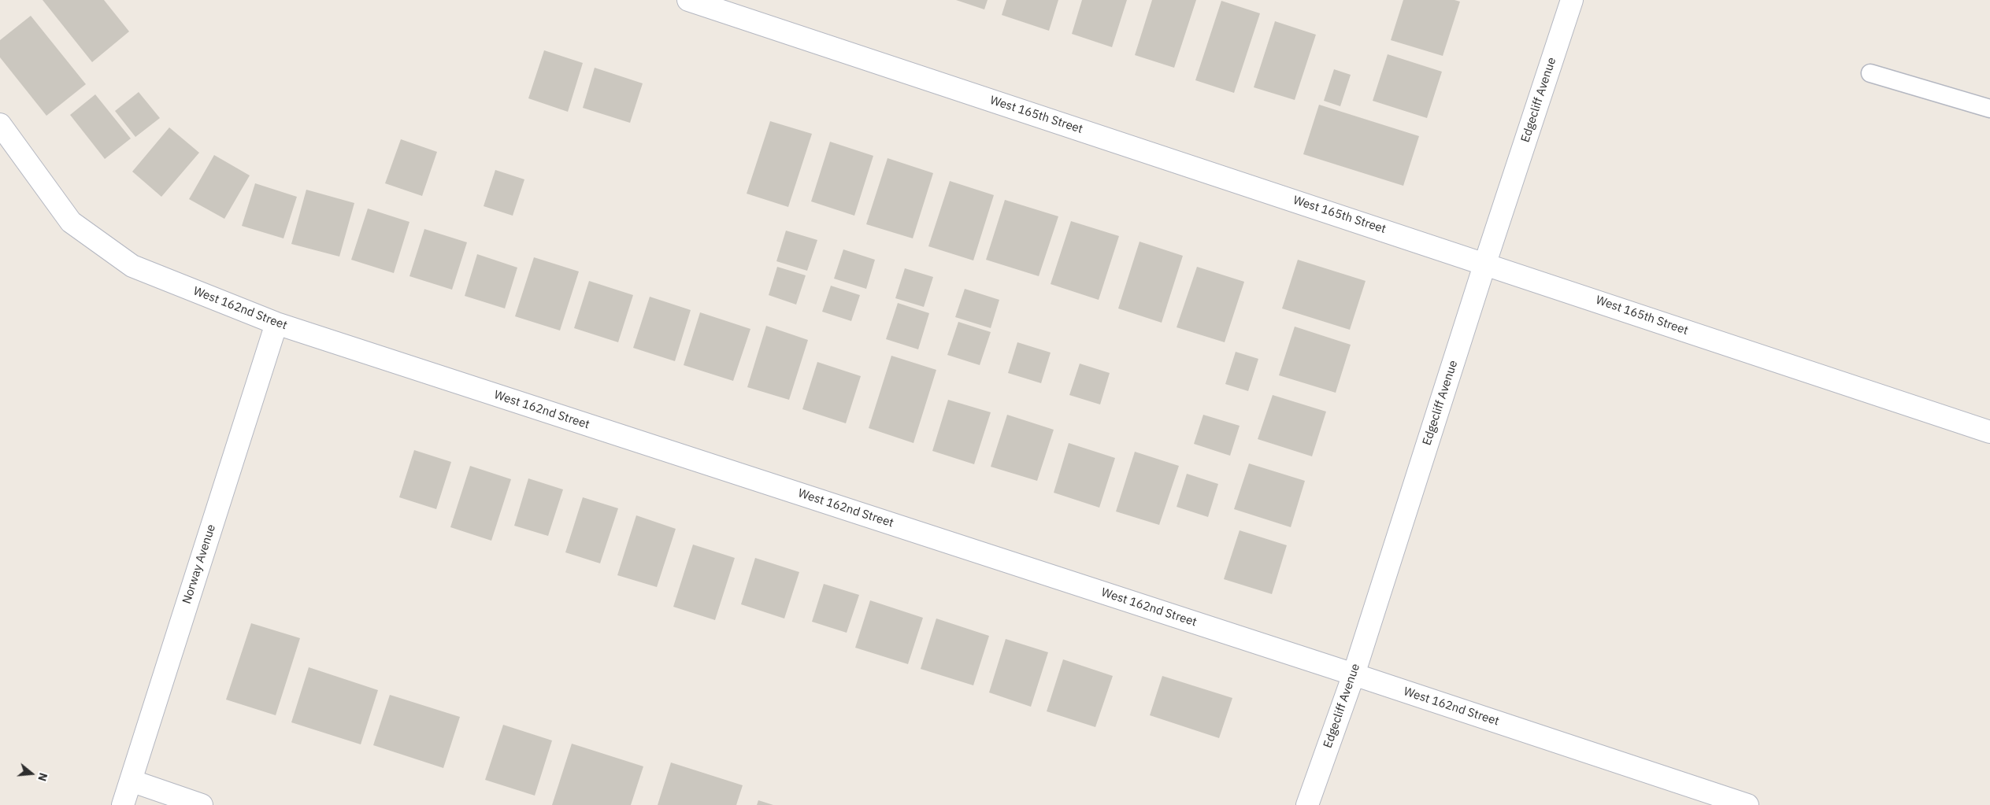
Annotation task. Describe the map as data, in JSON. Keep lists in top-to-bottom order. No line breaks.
{"streets":{"street":["Edgecliff Avenue","West 165th Street","West 162nd Street","Norway Avenue"]},"crossings":[["Edgecliff Avenue","West 165th Street"],["Edgecliff Avenue","West 162nd Street"],["West 162nd Street","Norway Avenue"]],"north":"right"}
